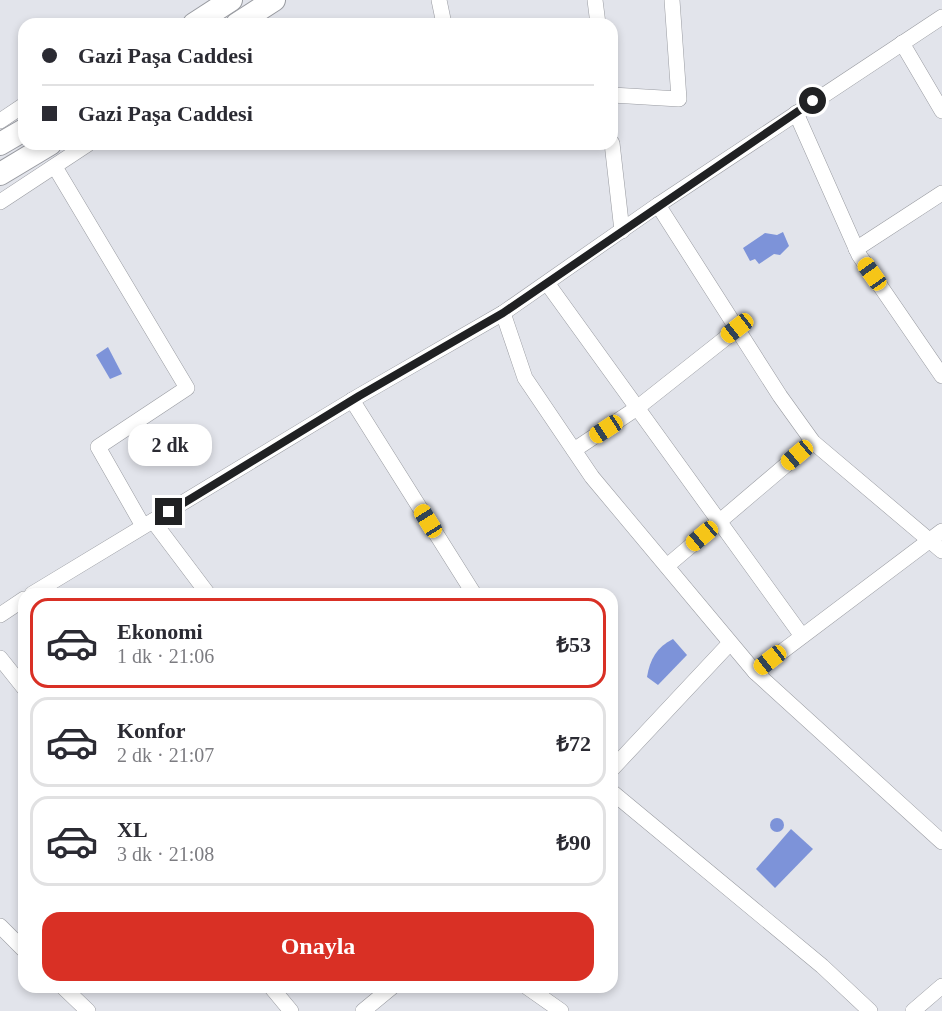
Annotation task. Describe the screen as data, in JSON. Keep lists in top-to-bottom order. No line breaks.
{"page":{"banner":["Gazi Paşa Caddesi","Gazi Paşa Caddesi"],"bubble":"2 dk","list":[{"name":"Ekonomi","note":"1 dk · 21:06","value":"₺53"},{"name":"Konfor","note":"2 dk · 21:07","value":"₺72"},{"name":"XL","note":"3 dk · 21:08","value":"₺90"}],"buttons":"Onayla"}}
